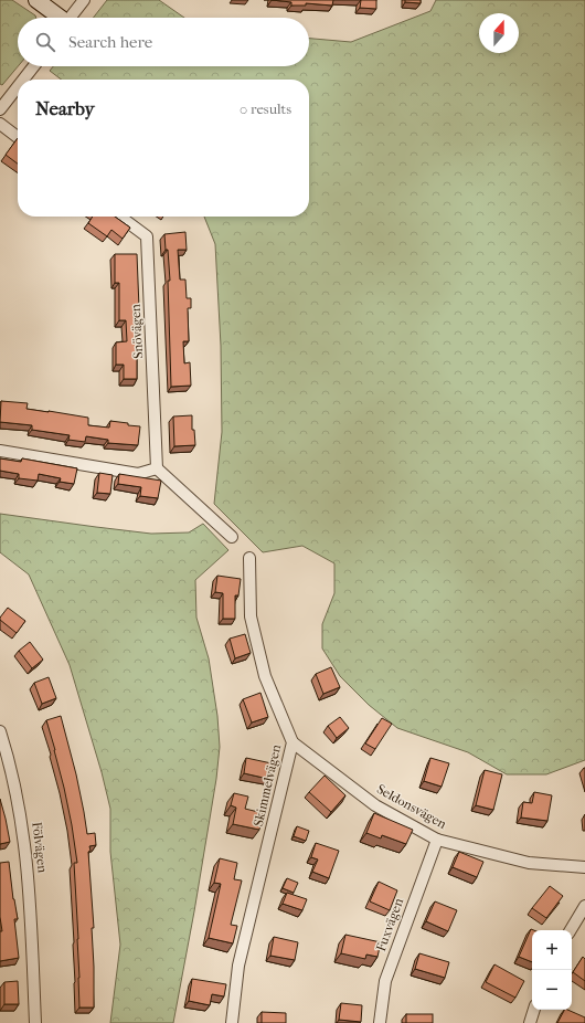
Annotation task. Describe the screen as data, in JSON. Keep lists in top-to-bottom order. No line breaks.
{"streets":{"street":["Snövägen","Skimmelvägen","Seldonsvägen","Fölvägen","Fuxvägen"]},"crossings":[["Skimmelvägen","Seldonsvägen"],["Seldonsvägen","Fuxvägen"]],"north":"top","page":{"search":"Search here","heading":["Nearby","0 results"],"map_buttons":["+","−"]}}
